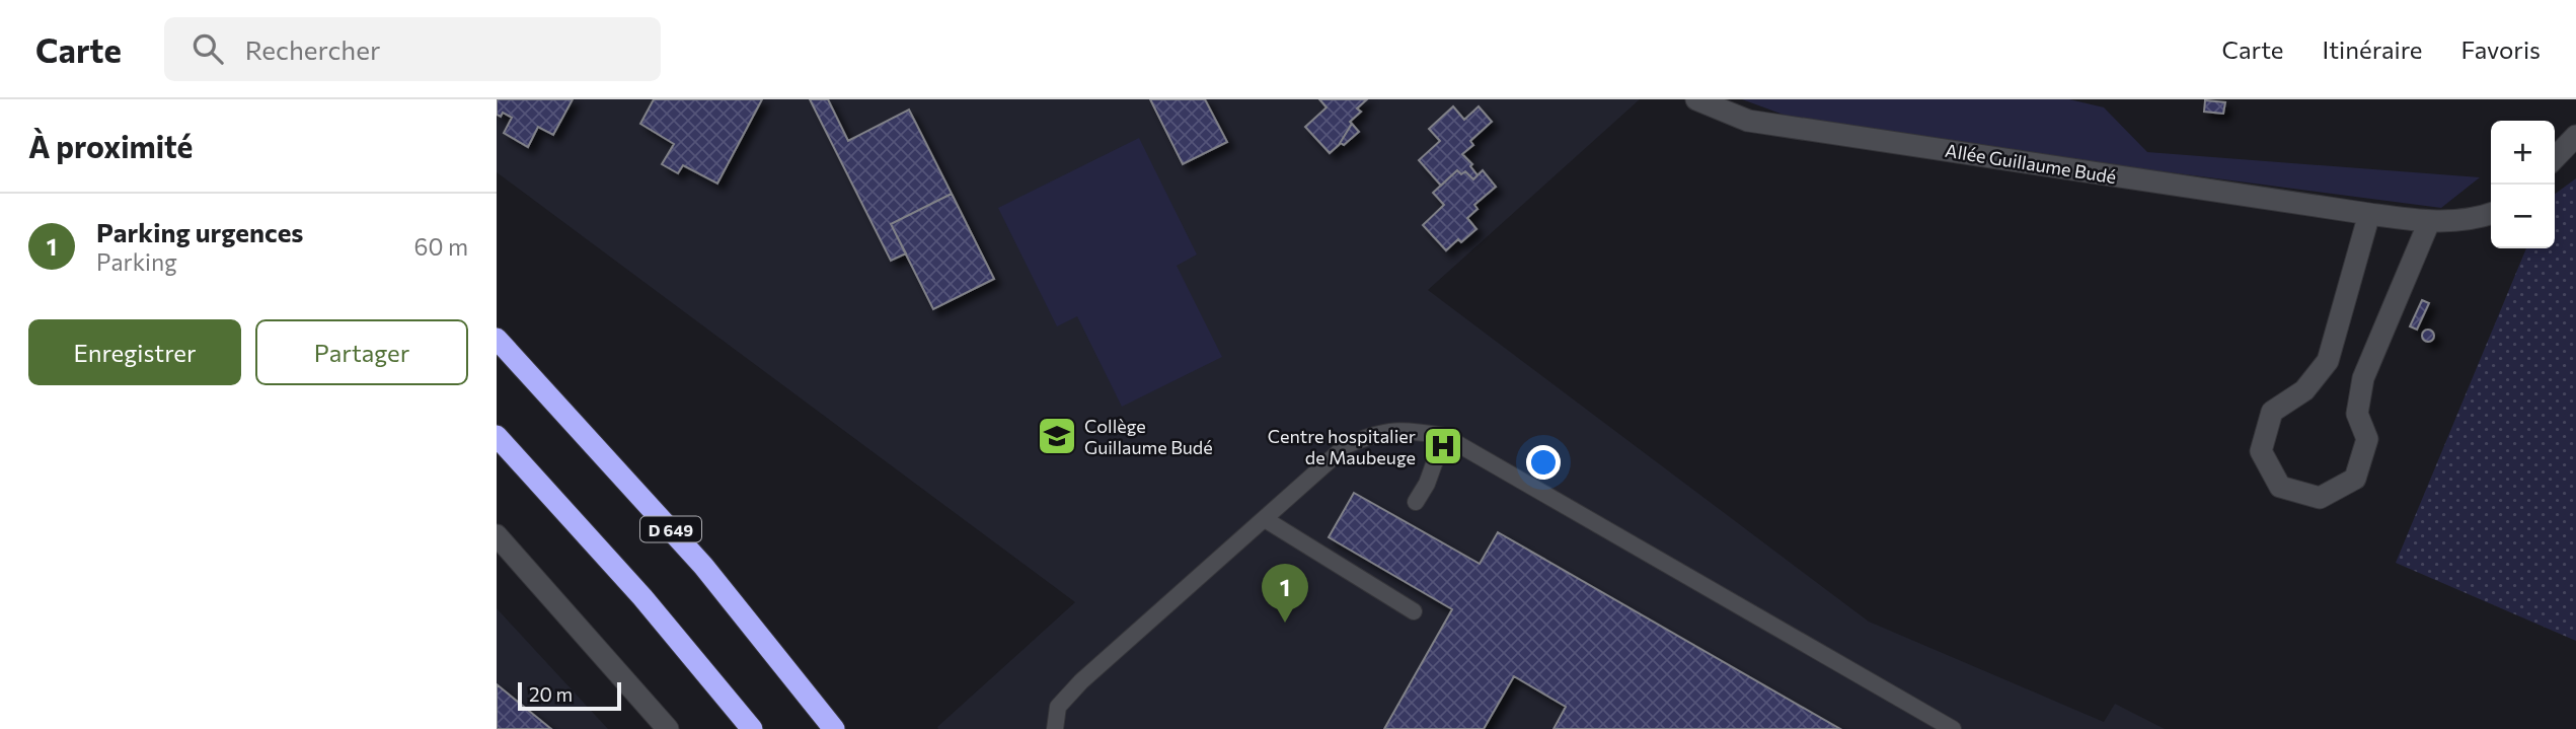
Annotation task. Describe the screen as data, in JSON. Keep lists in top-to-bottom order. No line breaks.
{"streets":{"highway":["D 649"],"street":["Allée Guillaume Budé"]},"places":{"school or university":["Collège Guillaume Budé"],"hospital":["Centre hospitalier de Maubeuge"]},"scale_bar":"20 m","page":{"header":"Carte","search":"Rechercher","nav":["Carte","Itinéraire","Favoris"],"heading":"À proximité","map_buttons":["+","−"],"list":[{"mark":"1","name":"Parking urgences","note":"Parking","value":"60 m"}],"buttons":["Enregistrer","Partager"],"pins":"1","scale":"20 m"}}
